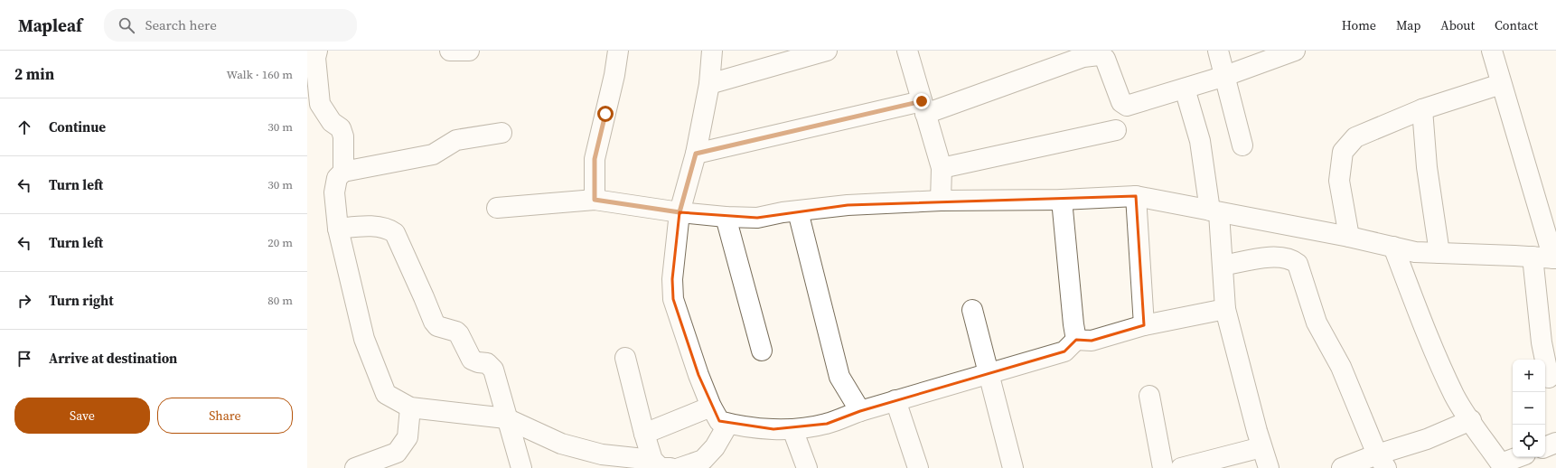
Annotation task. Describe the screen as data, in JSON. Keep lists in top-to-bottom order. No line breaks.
{"page":{"header":"Mapleaf","search":"Search here","nav":["Home","Map","About","Contact"],"heading":["2 min","Walk · 160 m"],"list":[["Continue","30 m"],["Turn left","30 m"],["Turn left","20 m"],["Turn right","80 m"],"Arrive at destination"],"map_buttons":["+","−"],"buttons":["Save","Share"]}}
